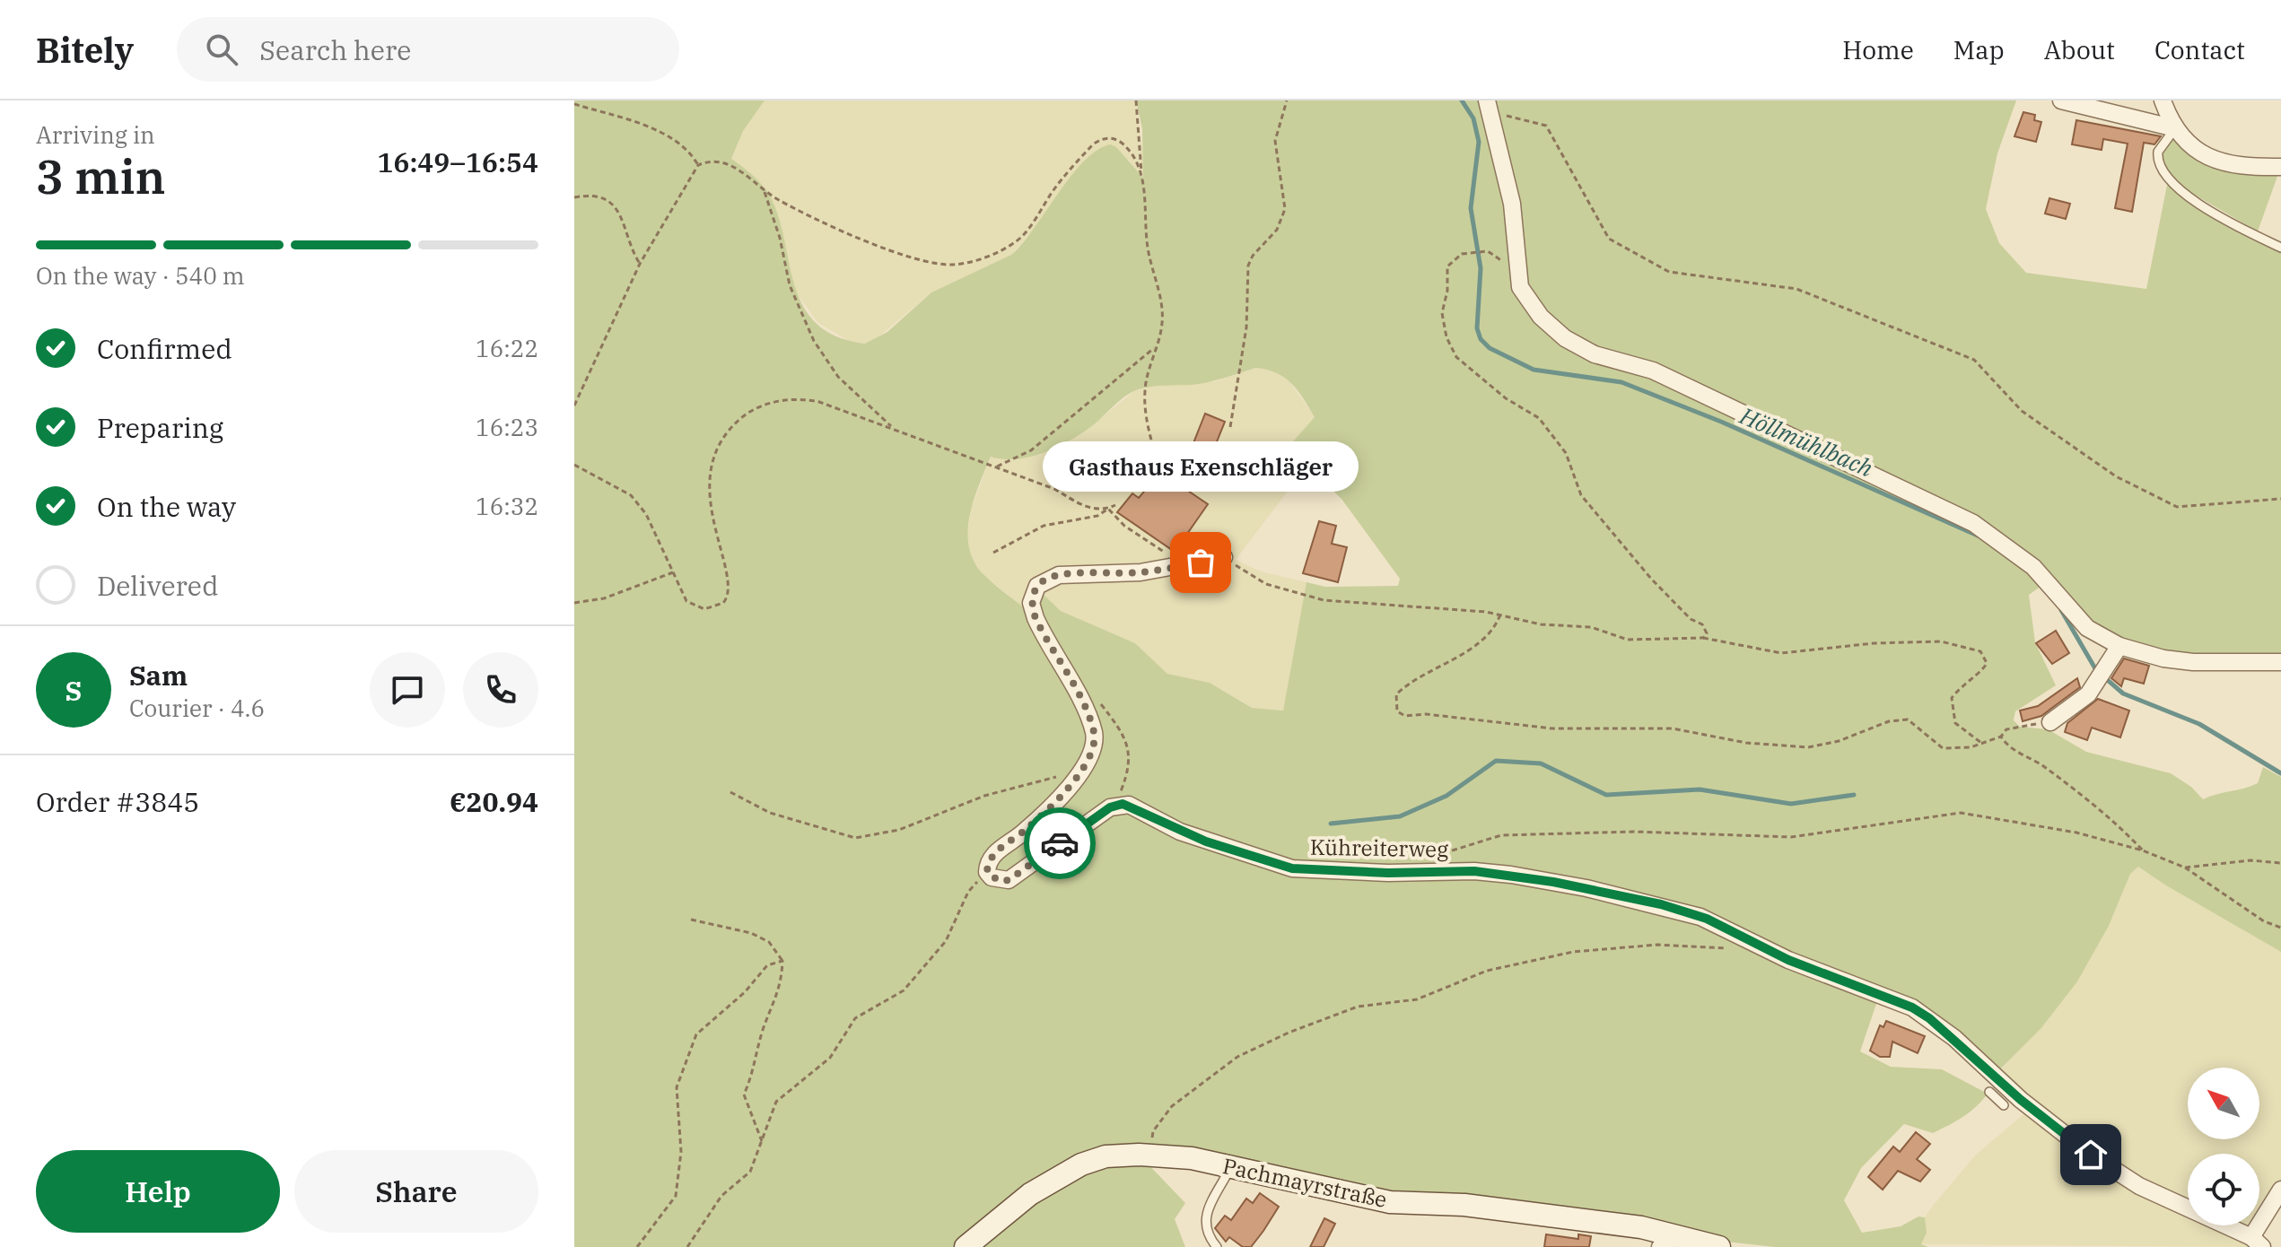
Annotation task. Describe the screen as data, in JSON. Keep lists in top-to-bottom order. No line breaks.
{"streets":{"street":["Kühreiterweg","Pachmayrstraße"]},"water":["Höllmühlbach"],"places":["Gasthaus Exenschläger"],"north":"top left","page":{"header":"Bitely","search":"Search here","nav":["Home","Map","About","Contact"],"heading":["3 min","Arriving in","16:49–16:54"],"panel":["Sam","Courier · 4.6","Order #3845","€20.94"],"bar":"On the way · 540 m","list":[["Confirmed","16:22"],["Preparing","16:23"],["On the way","16:32"],"Delivered"],"bubble":"Gasthaus Exenschläger","round":"S","buttons":["Help","Share"]}}
